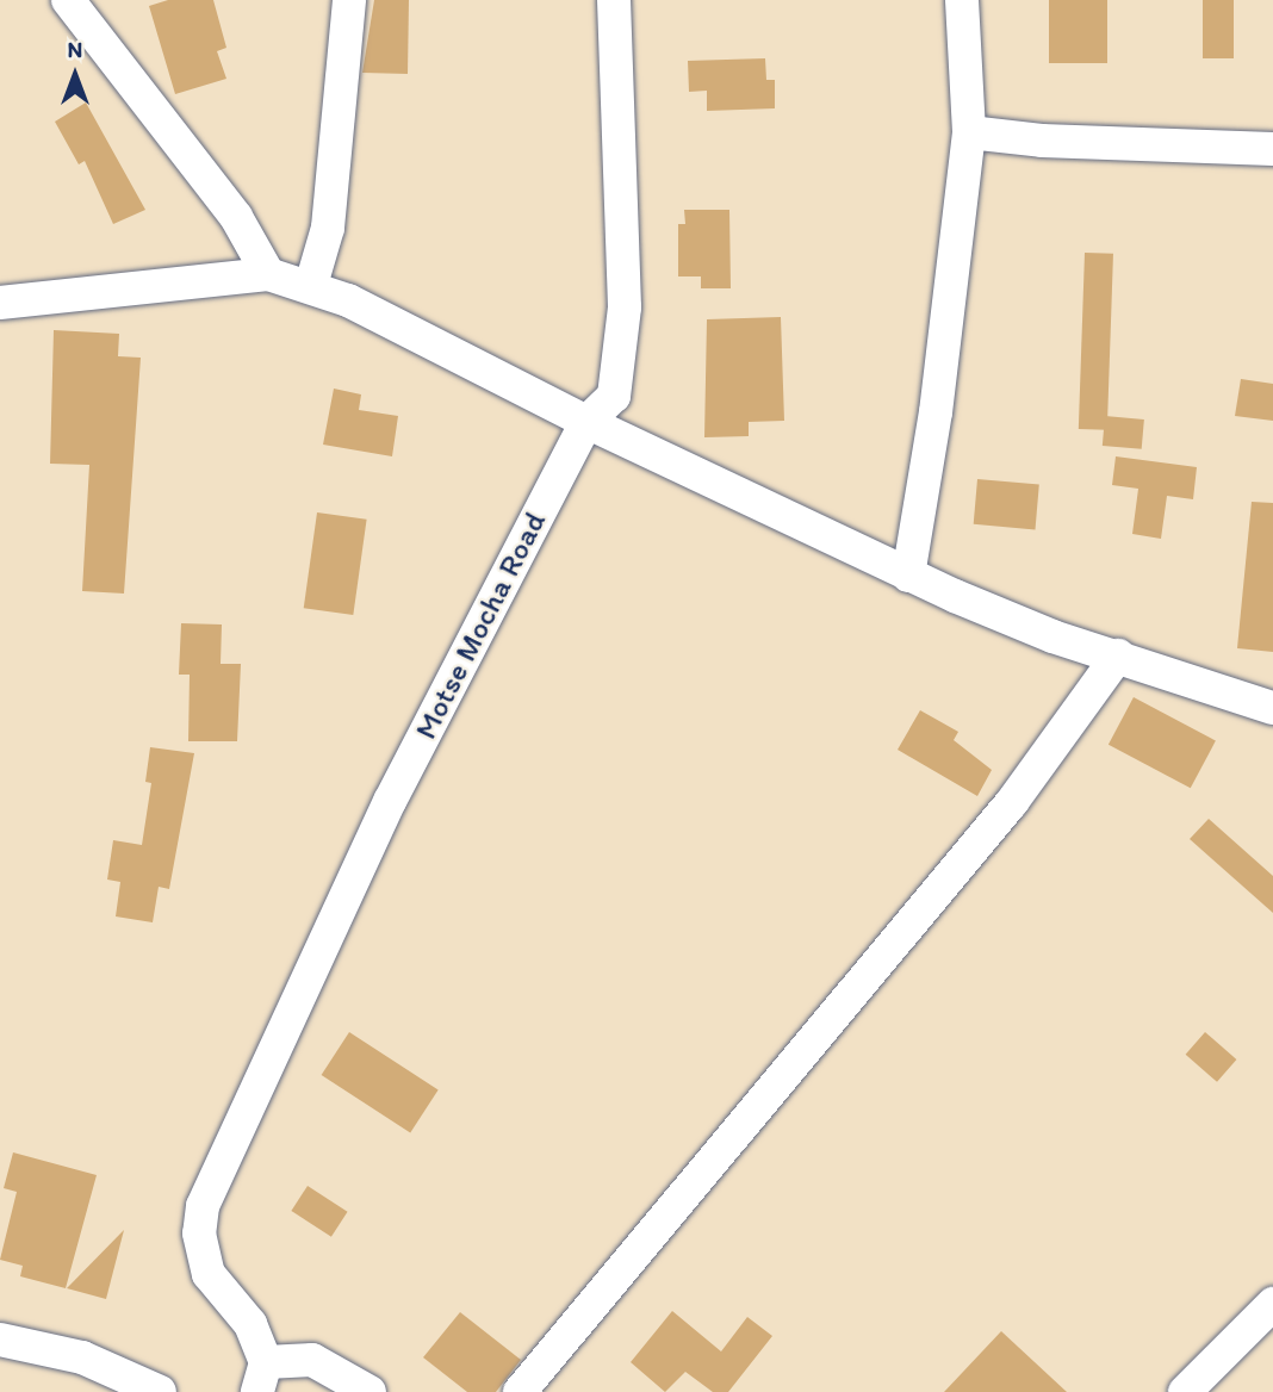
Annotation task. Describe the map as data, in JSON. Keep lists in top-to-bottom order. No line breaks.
{"streets":{"street":["Motse Mocha Road"]},"north":"top"}
